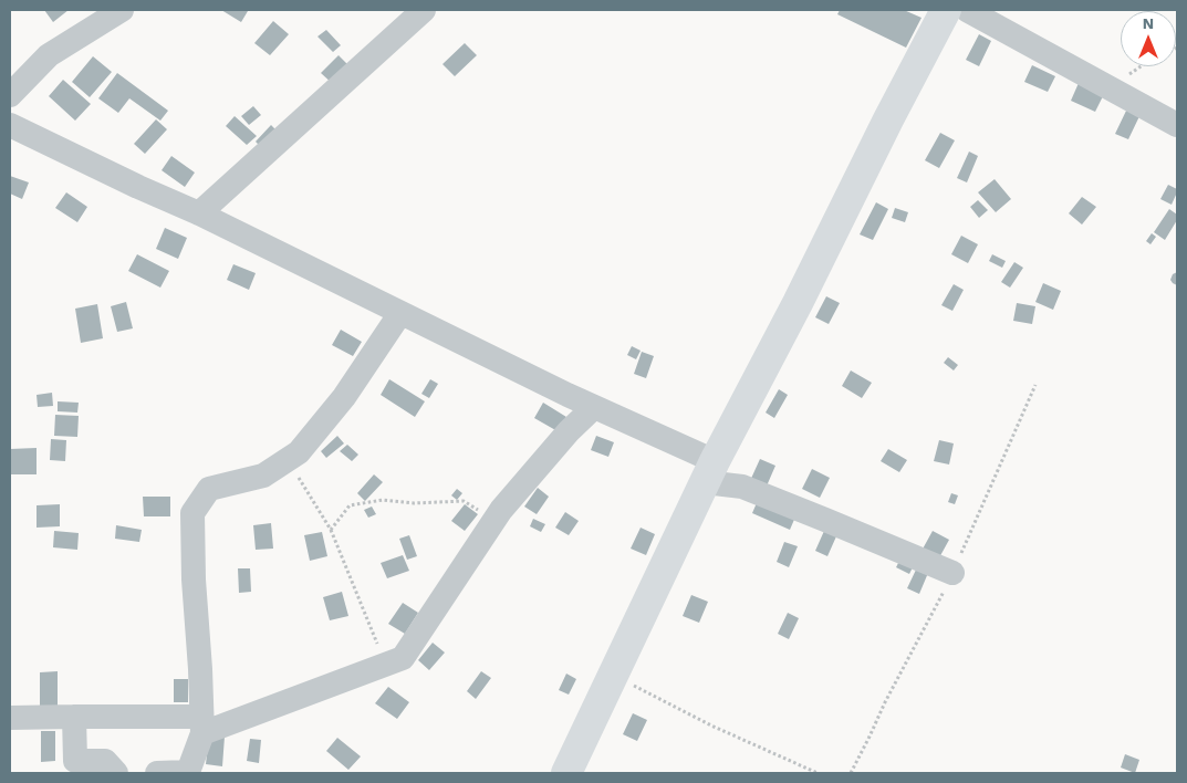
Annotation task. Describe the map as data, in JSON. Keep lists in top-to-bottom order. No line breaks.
{"north":"top"}
